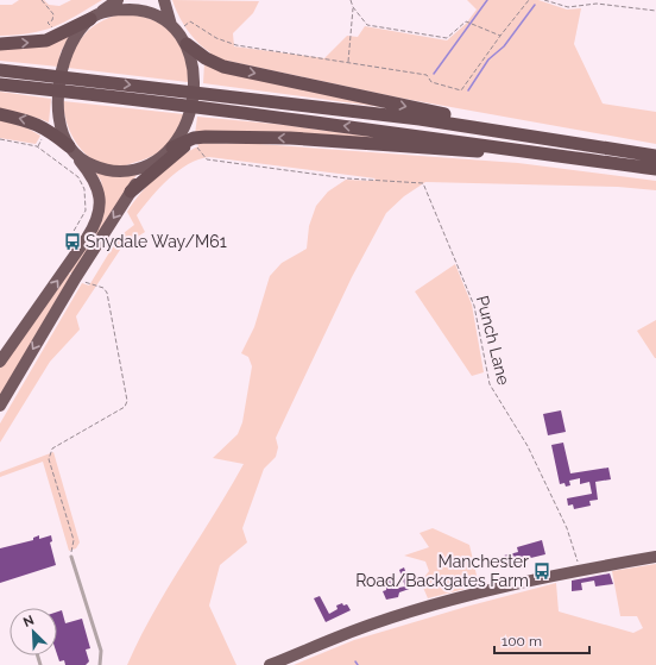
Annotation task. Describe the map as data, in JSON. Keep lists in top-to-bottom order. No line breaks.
{"streets":{"path":["Punch Lane"]},"places":{"bus stop":["Snydale Way/M61","Manchester Road/Backgates Farm"]},"scale_bar":"100 m","north":"top left"}
